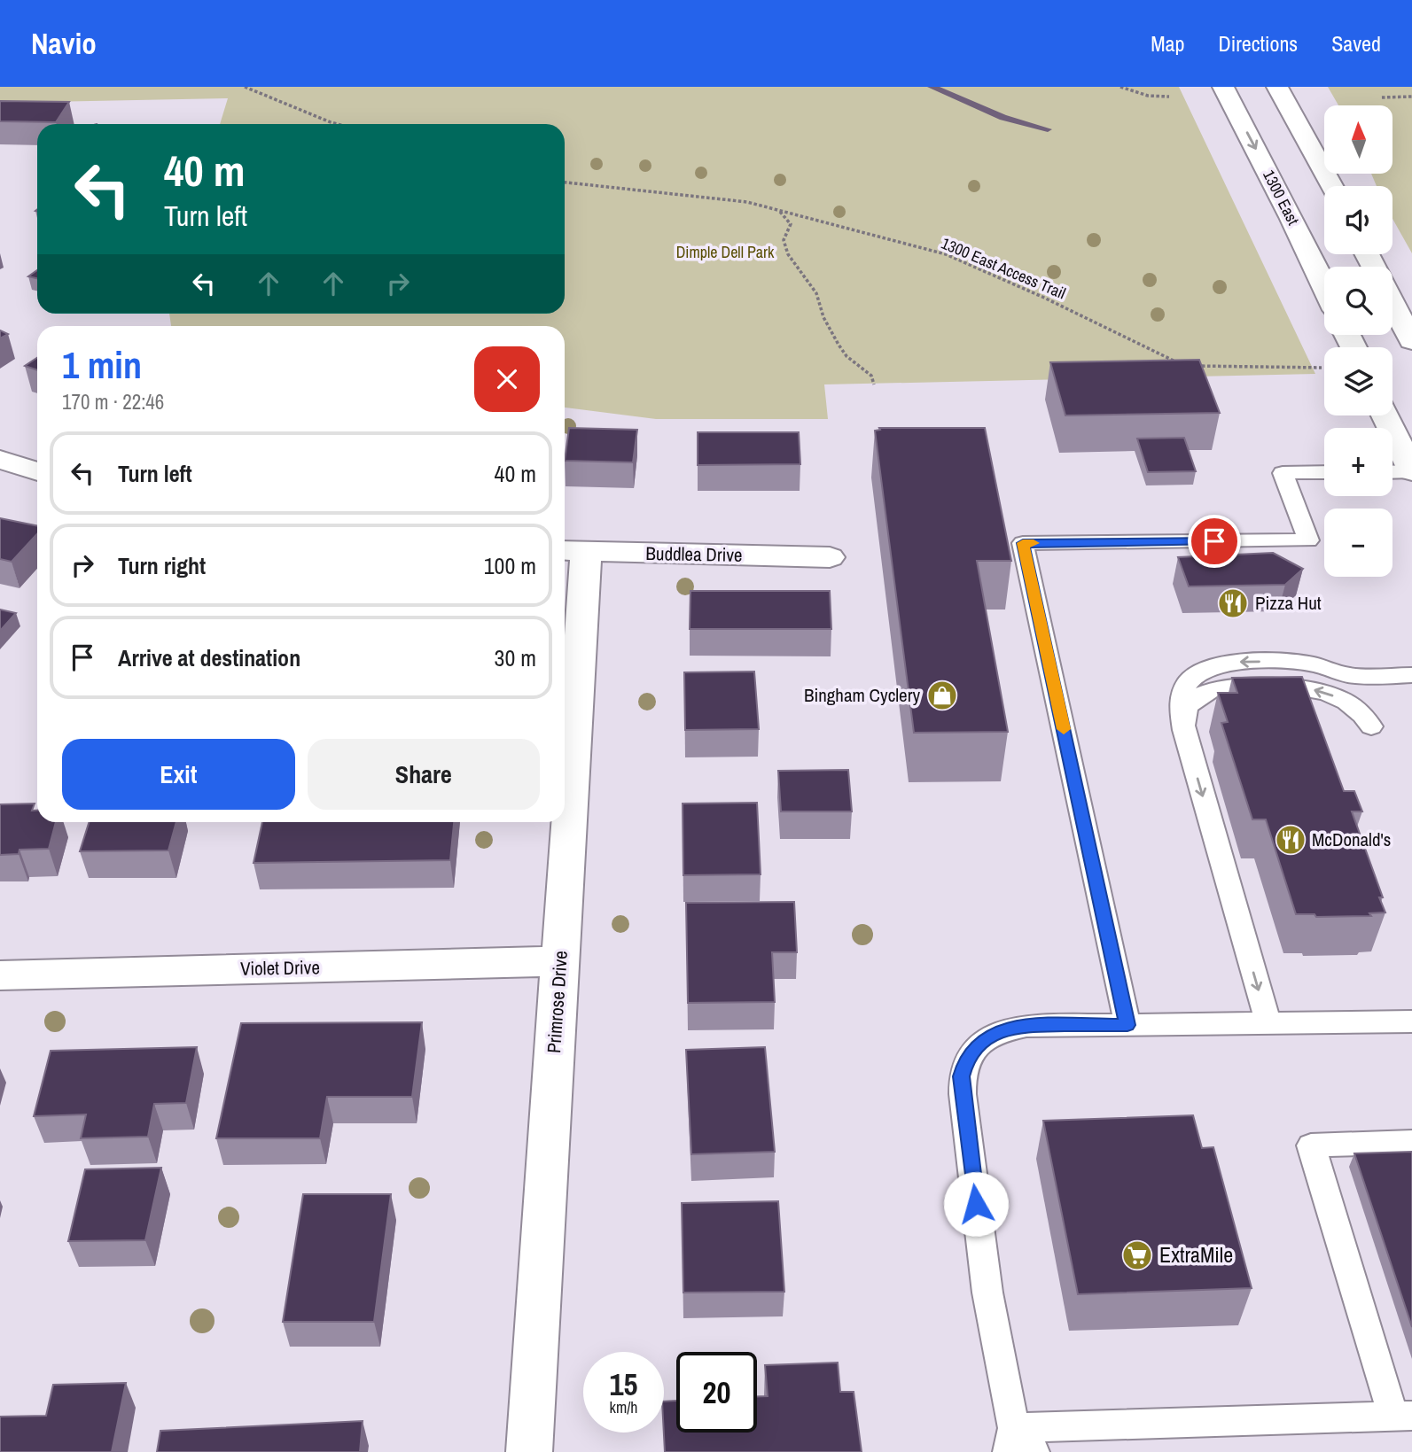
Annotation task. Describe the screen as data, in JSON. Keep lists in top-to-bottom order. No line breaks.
{"streets":{"street":["1300 East","Buddlea Drive","Violet Drive","Primrose Drive"],"path":["1300 East Access Trail"]},"crossings":[["Buddlea Drive","Primrose Drive"],["Violet Drive","Primrose Drive"]],"parks":["Dimple Dell Park"],"places":{"restaurant":["Pizza Hut","McDonald's"],"shop":["Bingham Cyclery"],"supermarket":["ExtraMile"]},"north":"top","page":{"header":"Navio","nav":["Map","Directions","Saved"],"map_buttons":["+","−"],"turn":["40 m","Turn left"],"heading":["1 min","170 m · 22:46"],"list":[{"name":"Turn left","value":"40 m"},{"name":"Turn right","value":"100 m"},{"name":"Arrive at destination","value":"30 m"}],"buttons":["Exit","Share"],"speed":"15 km/h","limit":"20"}}
